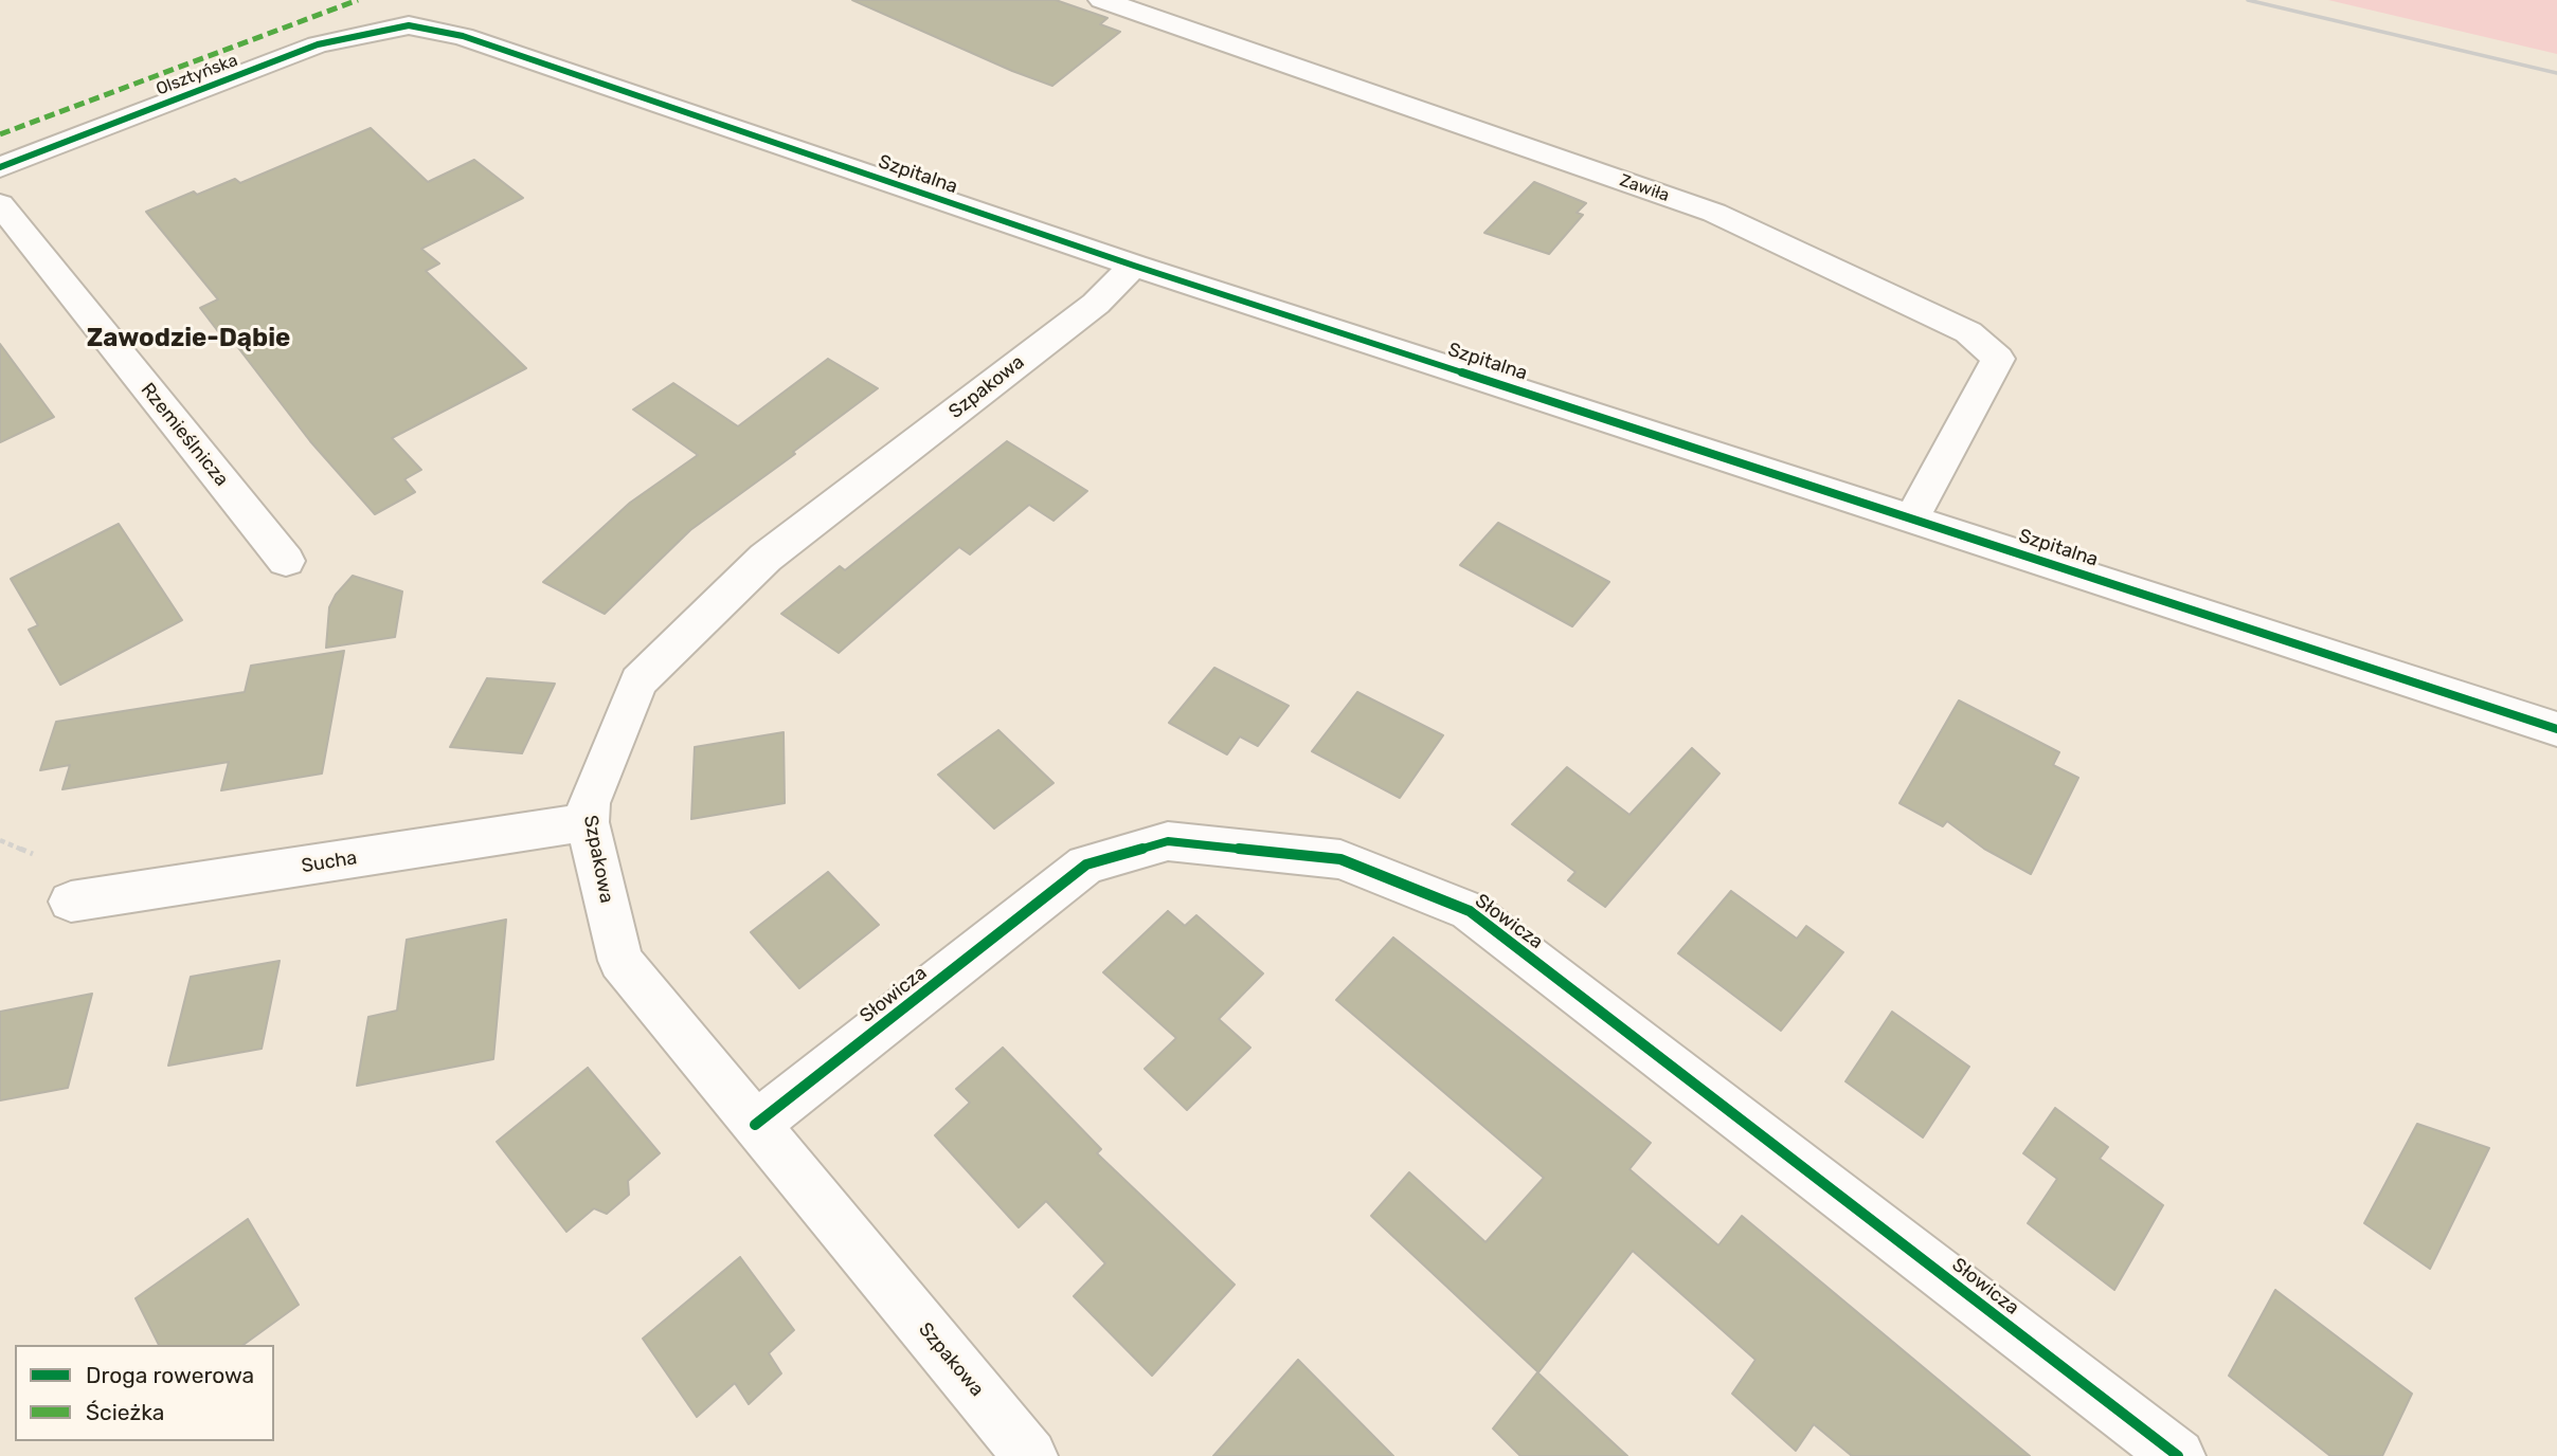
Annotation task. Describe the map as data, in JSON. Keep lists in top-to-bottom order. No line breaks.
{"streets":{"street":["Olsztyńska","Szpitalna","Zawiła","Szpakowa","Rzemieślnicza","Sucha","Słowicza"]},"crossings":[["Olsztyńska","Szpitalna"],["Szpitalna","Zawiła"],["Szpitalna","Szpakowa"],["Szpakowa","Sucha"],["Szpakowa","Słowicza"]],"districts":["Zawodzie-Dąbie"],"legend":["Droga rowerowa","Ścieżka"]}
